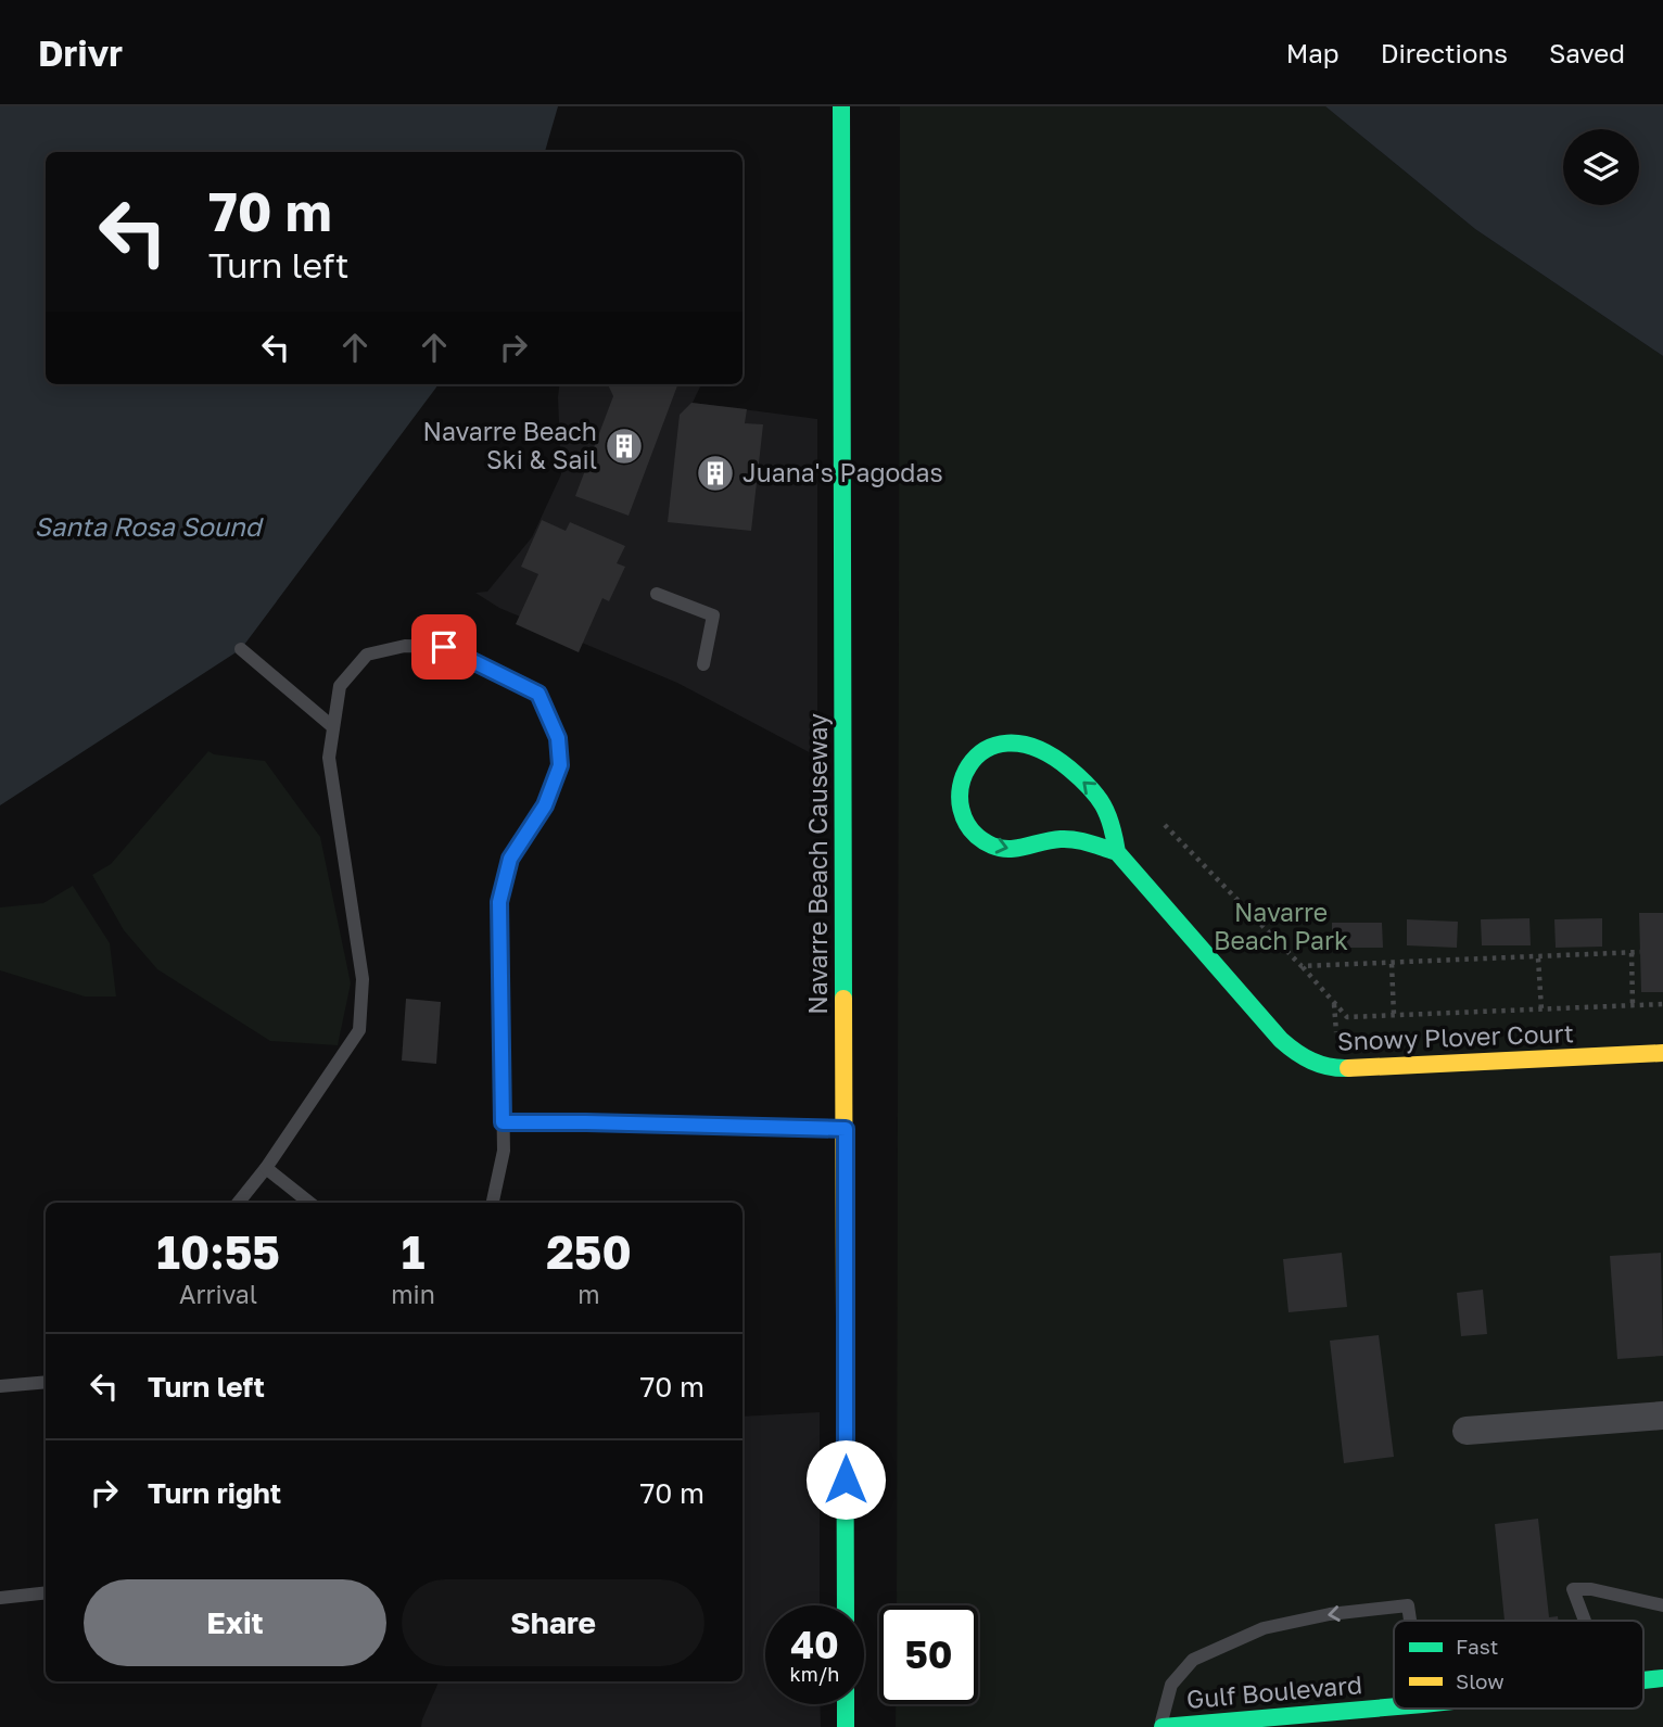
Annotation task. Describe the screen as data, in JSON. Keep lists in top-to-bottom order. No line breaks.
{"streets":{"street":["Navarre Beach Causeway","Snowy Plover Court","Gulf Boulevard"]},"water":["Santa Rosa Sound"],"parks":["Navarre Beach Park"],"places":{"building":["Navarre Beach Ski & Sail","Juana's Pagodas"]},"legend":["Fast","Slow"],"page":{"header":"Drivr","nav":["Map","Directions","Saved"],"turn":["70 m","Turn left"],"eta":["10:55","Arrival","1","min","250","m"],"list":[{"name":"Turn left","value":"70 m"},{"name":"Turn right","value":"70 m"}],"buttons":["Exit","Share"],"speed":"40 km/h","limit":"50"}}
